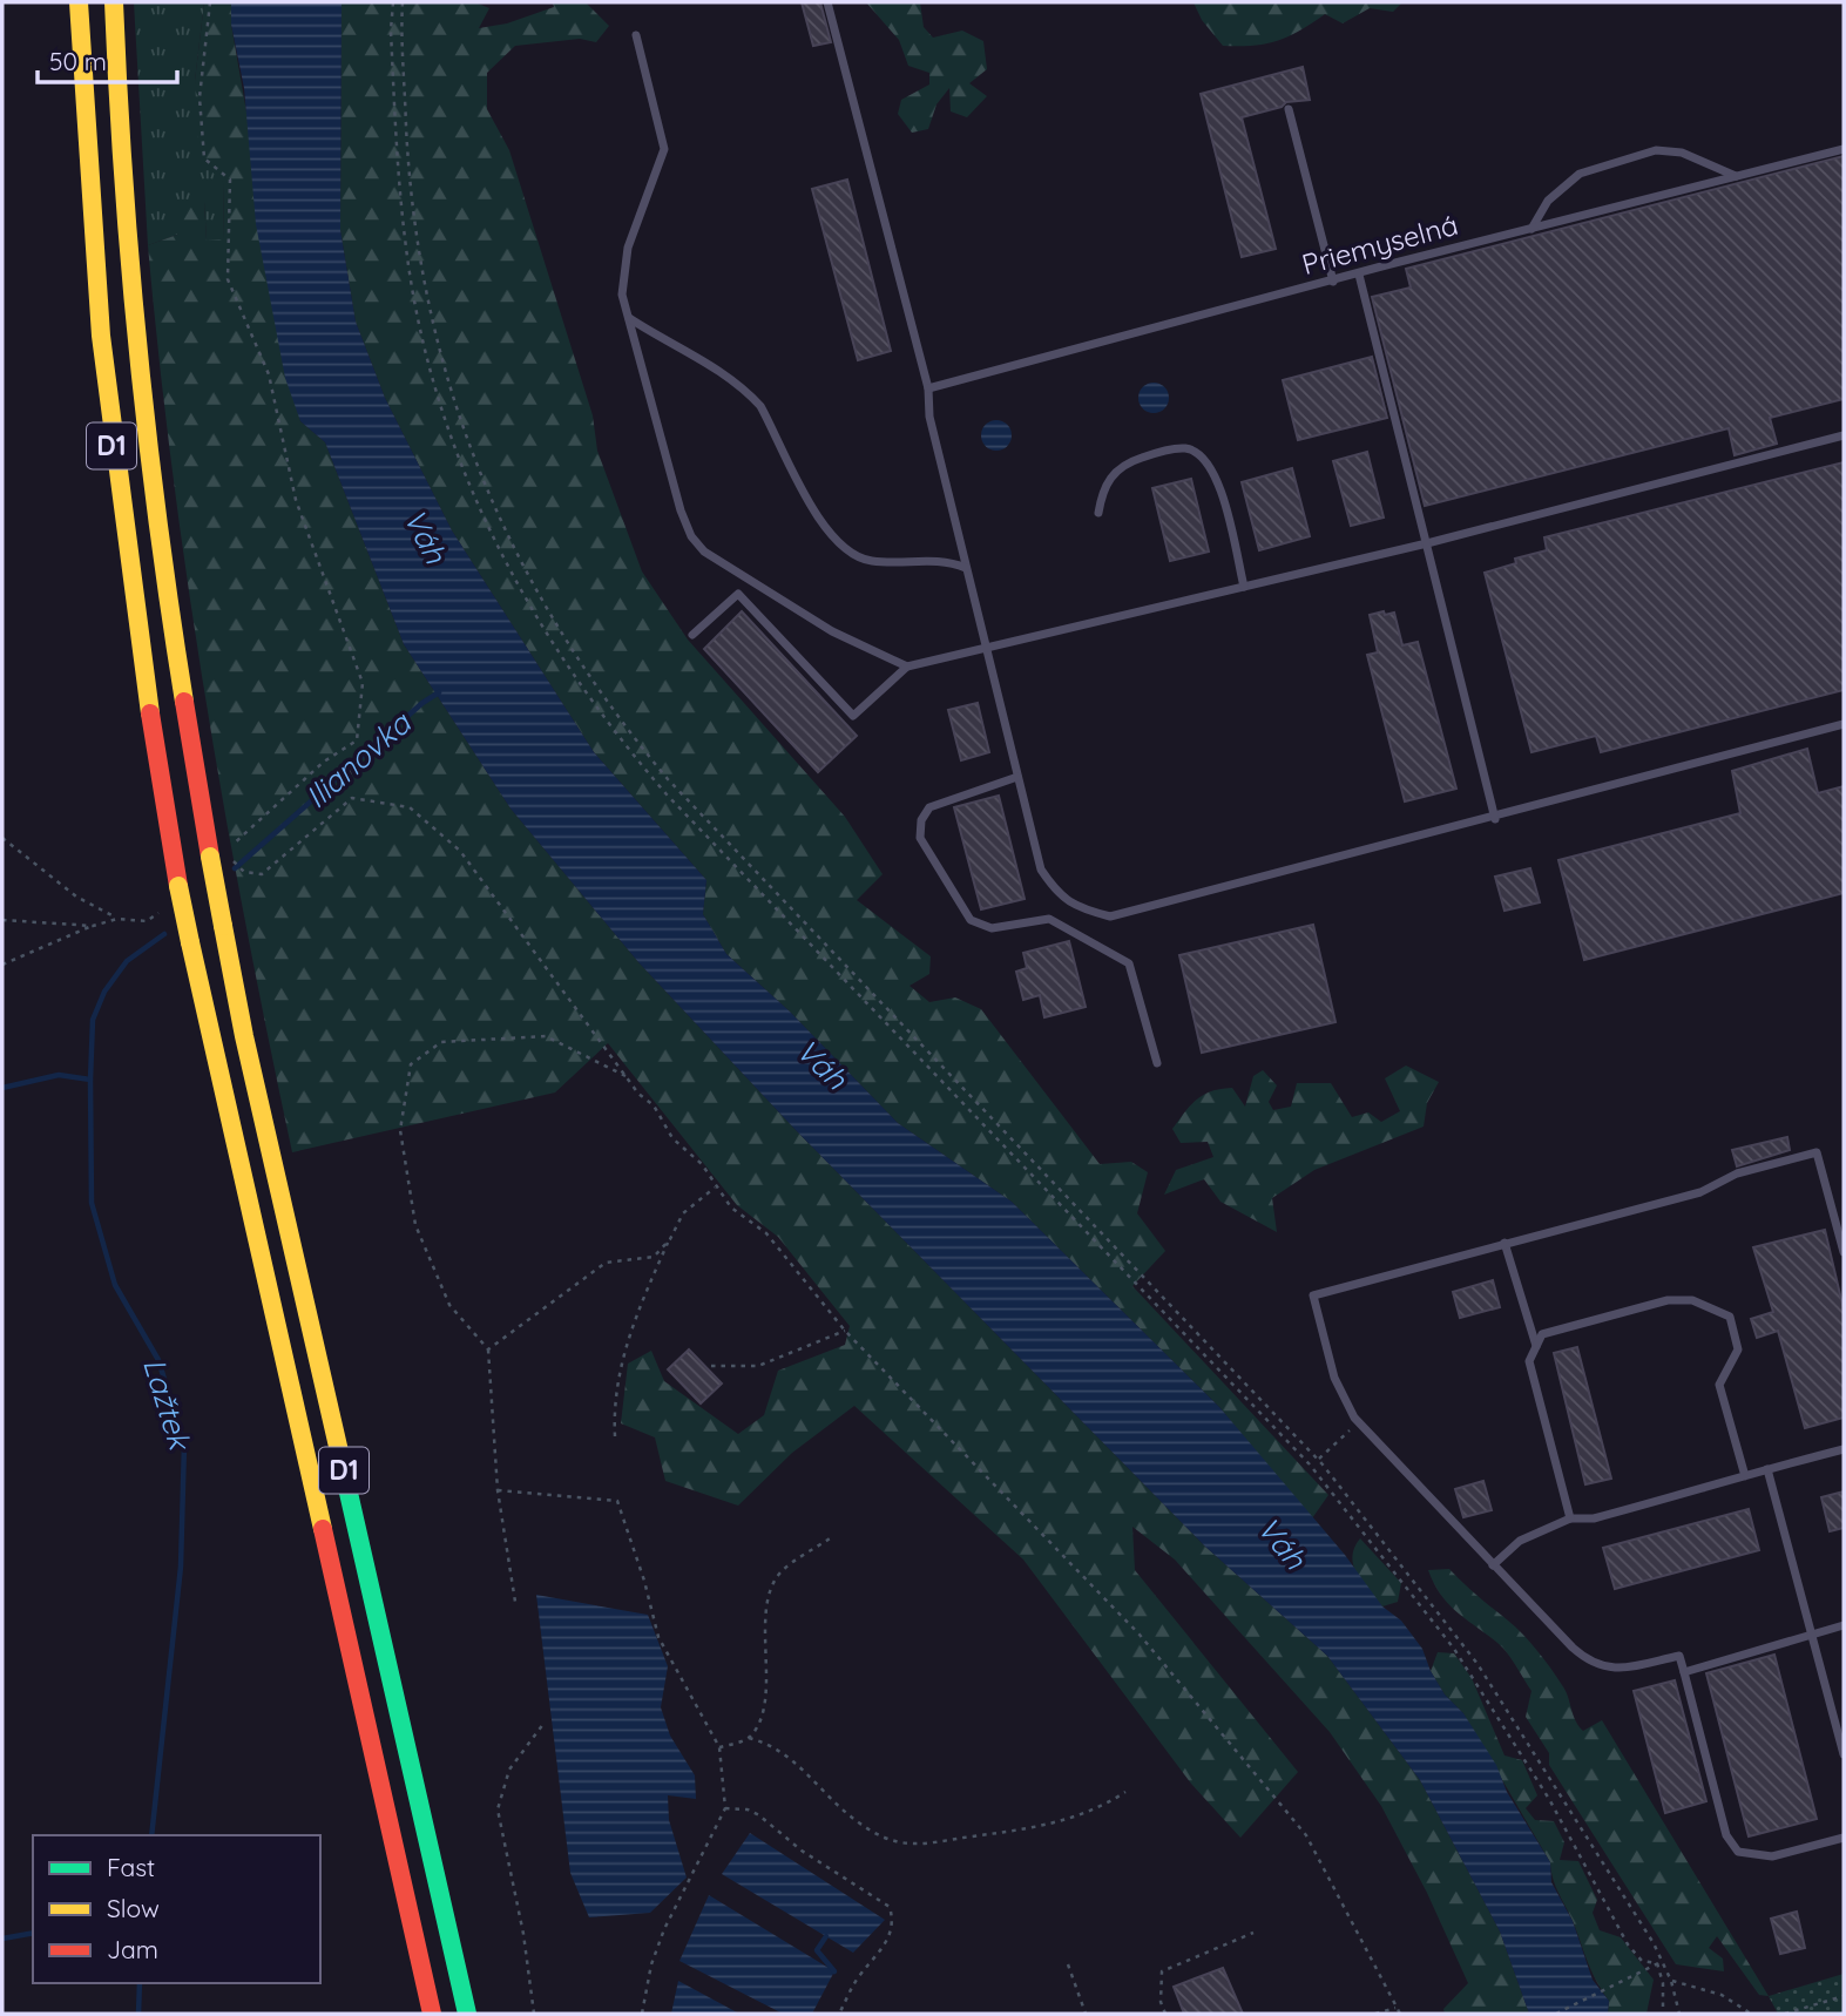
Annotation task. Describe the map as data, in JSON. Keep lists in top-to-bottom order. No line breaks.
{"streets":{"highway":["D1"],"lane":["Priemyselná"]},"water":["Váh","Ilianovka","Lažtek"],"legend":["Fast","Slow","Jam"],"scale_bar":"50 m"}
